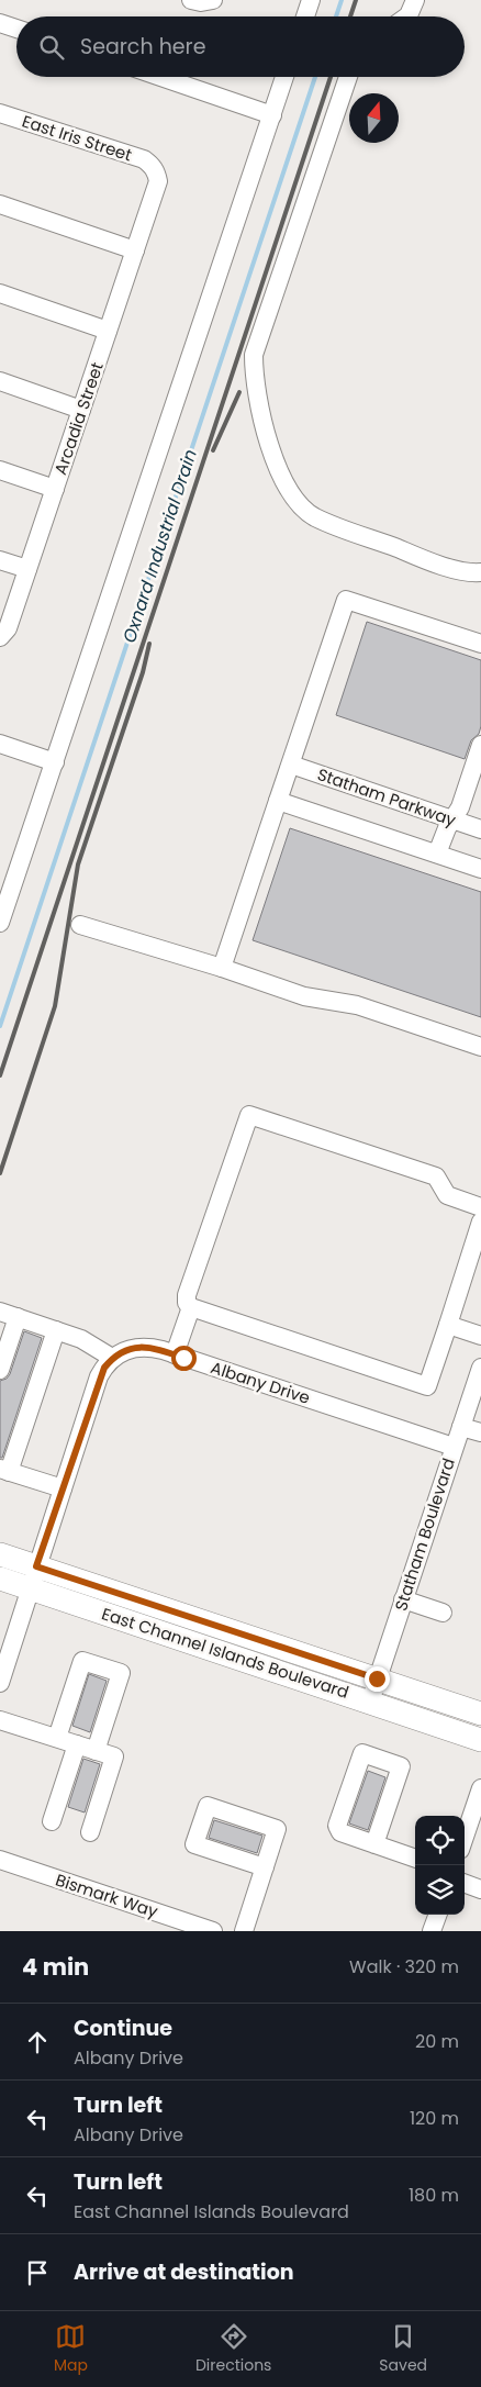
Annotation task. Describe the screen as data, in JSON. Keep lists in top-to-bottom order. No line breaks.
{"streets":{"main road":["East Channel Islands Boulevard"],"street":["East Iris Street","Arcadia Street","Statham Parkway","Albany Drive","Statham Boulevard","Bismark Way"]},"crossings":[["East Iris Street","Arcadia Street"],["Albany Drive","Statham Boulevard"],["Statham Boulevard","East Channel Islands Boulevard"]],"water":["Oxnard Industrial Drain"],"north":"top","page":{"search":"Search here","heading":["4 min","Walk · 320 m"],"list":[["Continue","Albany Drive","20 m"],["Turn left","Albany Drive","120 m"],["Turn left","East Channel Islands Boulevard","180 m"],"Arrive at destination"],"nav":["Map","Directions","Saved"]}}
